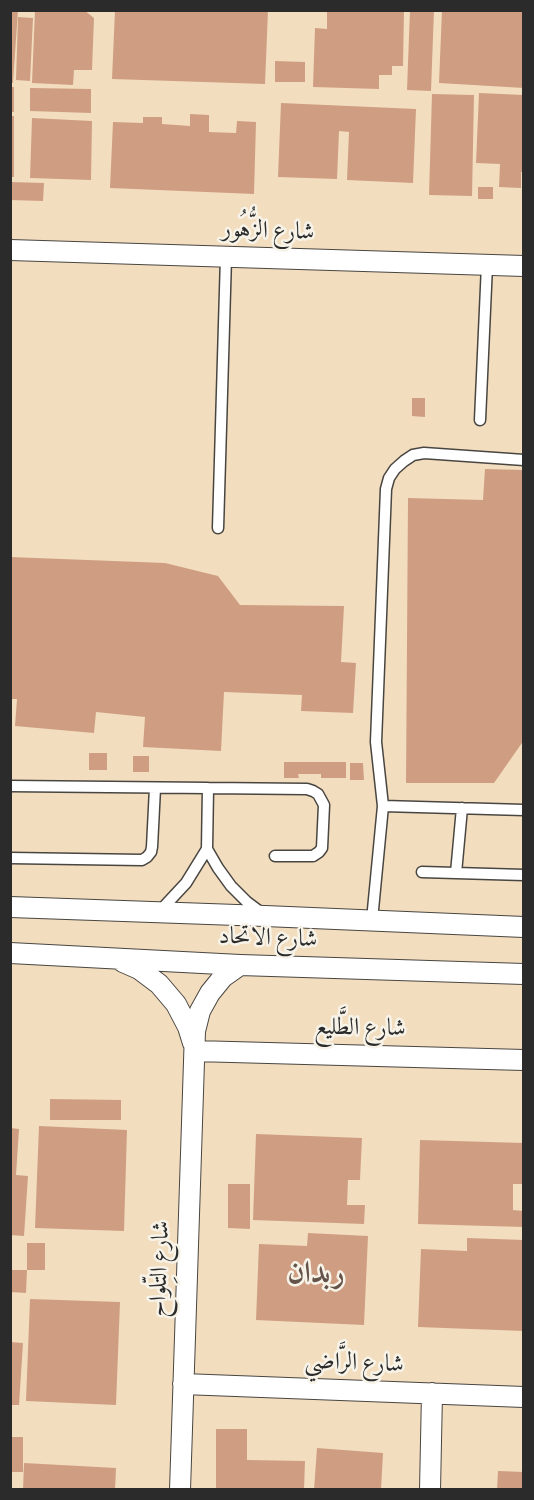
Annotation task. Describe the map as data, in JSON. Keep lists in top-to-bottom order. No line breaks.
{"streets":{"street":["شارع الزُّهُور","شارع الاتحاد","شارع الطَّليع","شارع التِّلواح","شارع الرَّاضي"]},"crossings":[["شارع الاتحاد","شارع التِّلواح"],["شارع الطَّليع","شارع التِّلواح"],["شارع التِّلواح","شارع الرَّاضي"]],"districts":["ربدان"]}
